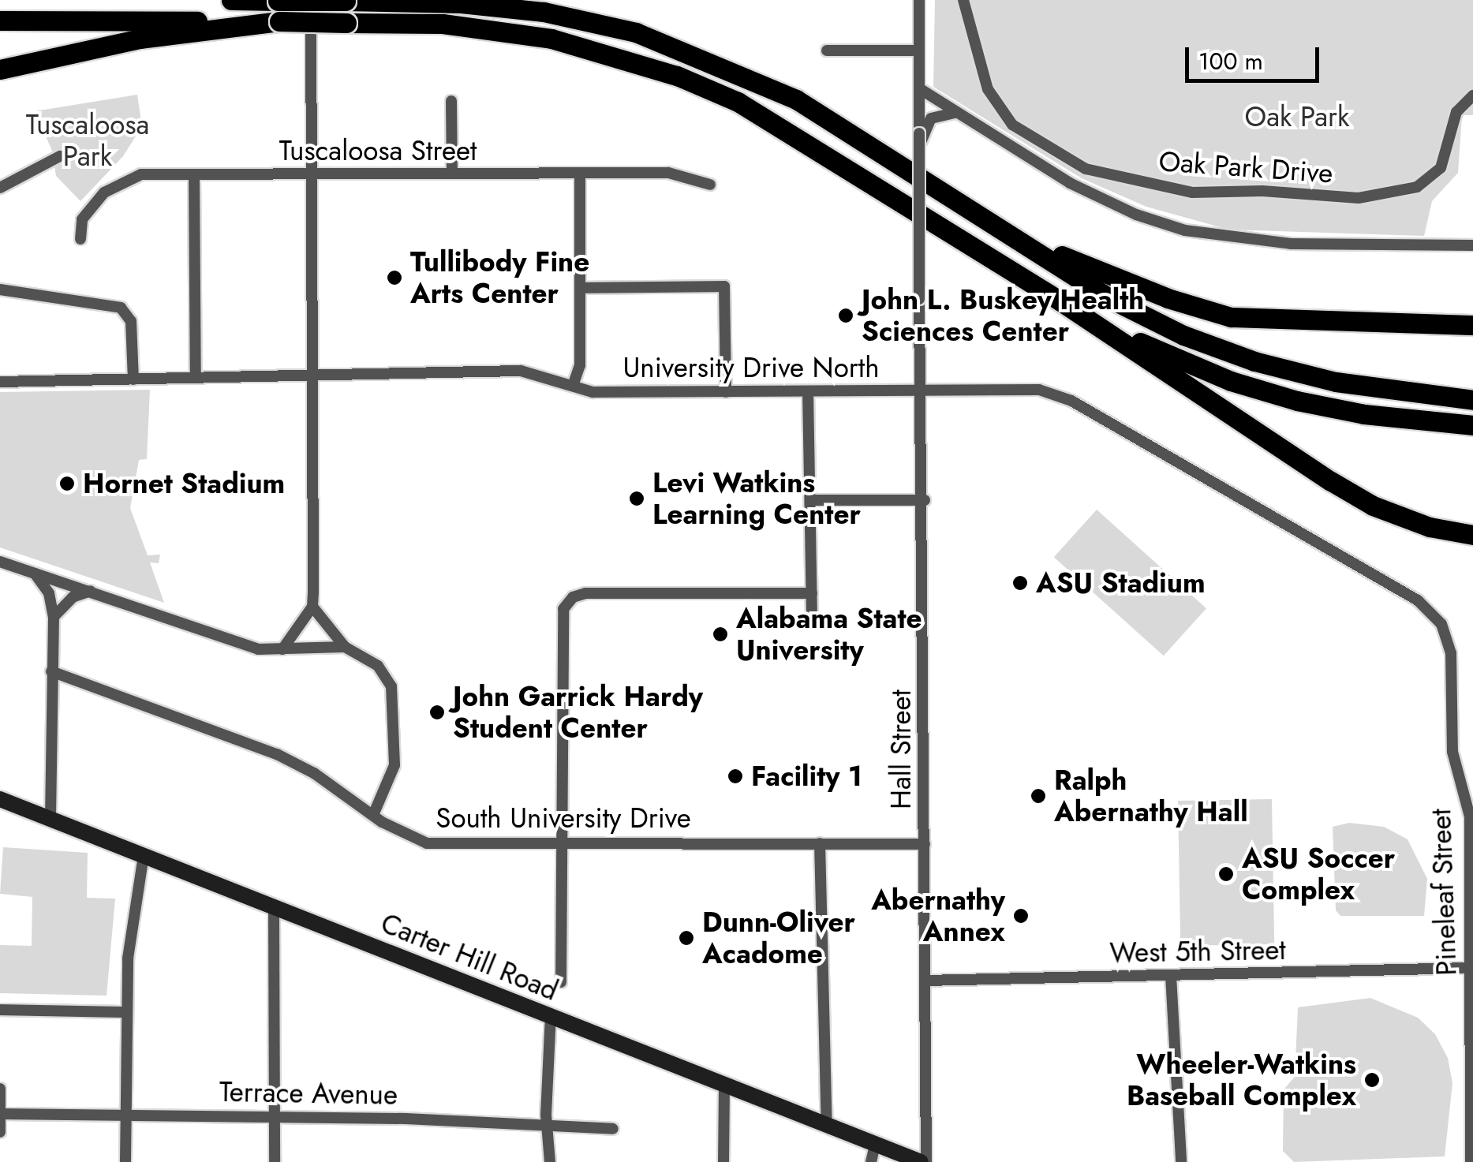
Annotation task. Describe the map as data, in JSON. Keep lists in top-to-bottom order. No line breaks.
{"streets":{"main road":["Carter Hill Road"],"street":["Tuscaloosa Street","Oak Park Drive","University Drive North","Hall Street","South University Drive","Pineleaf Street","West 5th Street","Terrace Avenue"]},"crossings":[["University Drive North","Hall Street"],["University Drive North","Pineleaf Street"],["Hall Street","South University Drive"],["Hall Street","West 5th Street"],["Hall Street","Carter Hill Road"],["Pineleaf Street","West 5th Street"]],"parks":["Oak Park","Tuscaloosa Park"],"places":["Tullibody Fine Arts Center","John L. Buskey Health Sciences Center","Hornet Stadium","Levi Watkins Learning Center","ASU Stadium","Alabama State University","John Garrick Hardy Student Center","Facility 1","Ralph Abernathy Hall","ASU Soccer Complex","Abernathy Annex","Dunn-Oliver Acadome","Wheeler-Watkins Baseball Complex"],"scale_bar":"100 m"}
